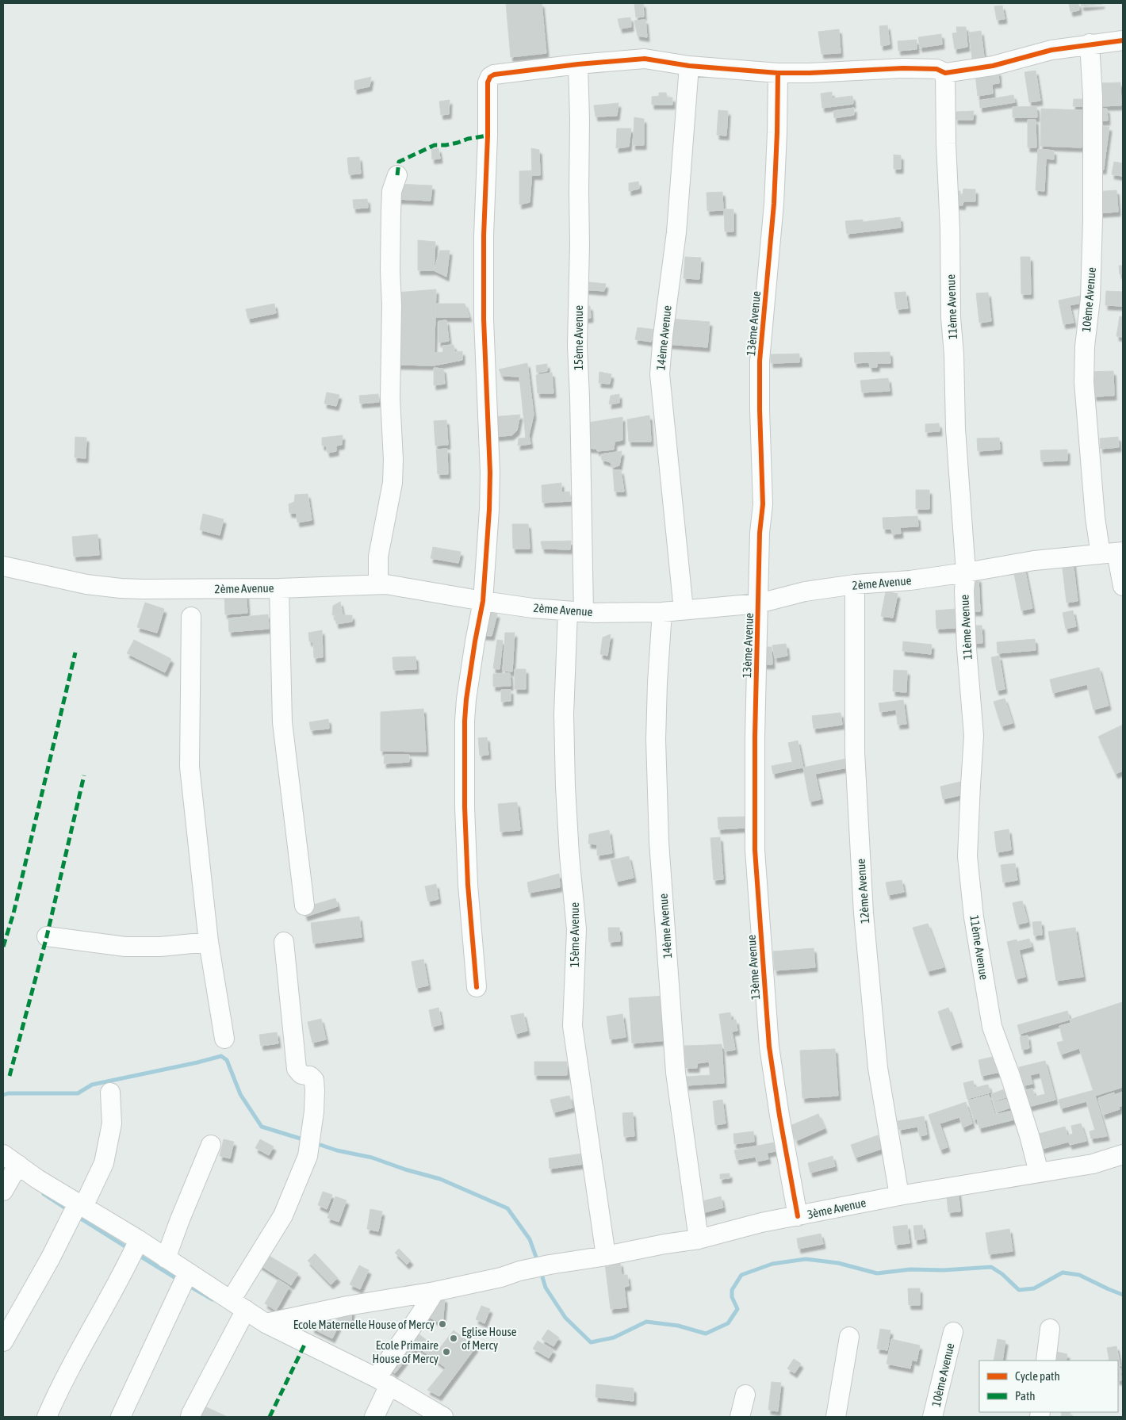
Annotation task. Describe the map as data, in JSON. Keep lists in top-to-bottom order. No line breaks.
{"streets":{"street":["10ème Avenue","11ème Avenue","13ème Avenue","15ème Avenue","14ème Avenue","2ème Avenue","12ème Avenue","3ème Avenue"]},"crossings":[["10ème Avenue","2ème Avenue"],["11ème Avenue","2ème Avenue"],["11ème Avenue","3ème Avenue"],["13ème Avenue","2ème Avenue"],["13ème Avenue","3ème Avenue"],["15ème Avenue","2ème Avenue"],["15ème Avenue","3ème Avenue"],["14ème Avenue","2ème Avenue"],["14ème Avenue","3ème Avenue"],["2ème Avenue","12ème Avenue"],["12ème Avenue","3ème Avenue"]],"places":["Ecole Maternelle House of Mercy","Eglise House of Mercy","Ecole Primaire House of Mercy"],"legend":["Cycle path","Path"]}
